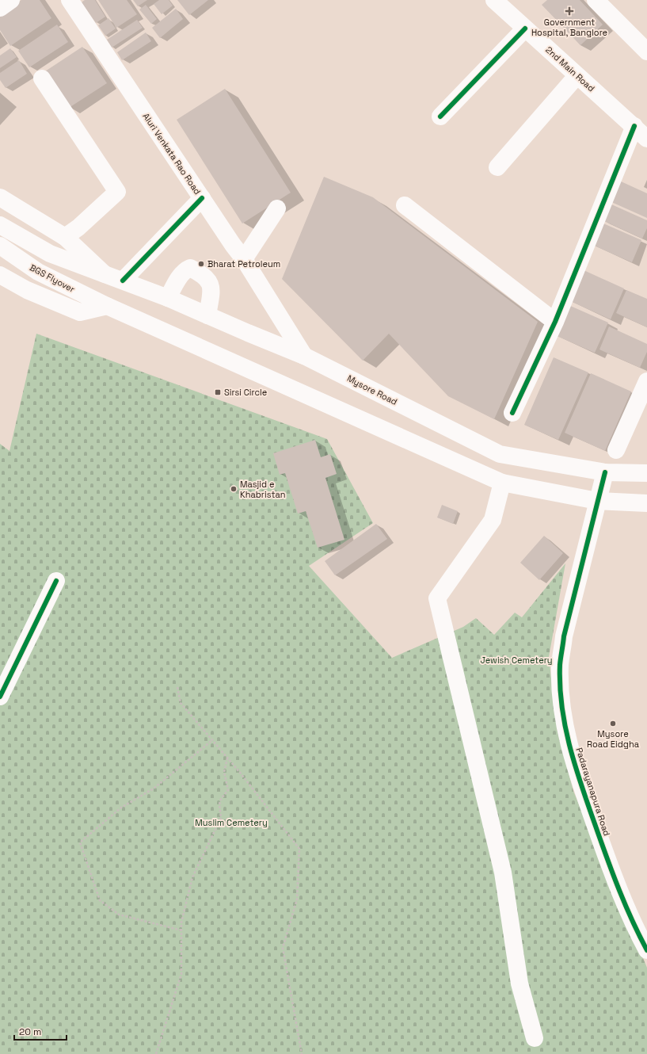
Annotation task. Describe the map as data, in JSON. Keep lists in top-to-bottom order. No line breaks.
{"streets":{"main road":["2nd Main Road","Aluri Venkata Rao Road","BGS Flyover","Mysore Road","Padarayanapura Road"]},"crossings":[["Aluri Venkata Rao Road","Mysore Road"],["Mysore Road","Padarayanapura Road"]],"parks":["Jewish Cemetery","Muslim Cemetery"],"places":{"health":["Government Hospital, Banglore"],"other":["Bharat Petroleum","Masjid e Khabristan","Mysore Road Eidgha"],"transit":["Sirsi Circle"]},"scale_bar":"20 m"}
